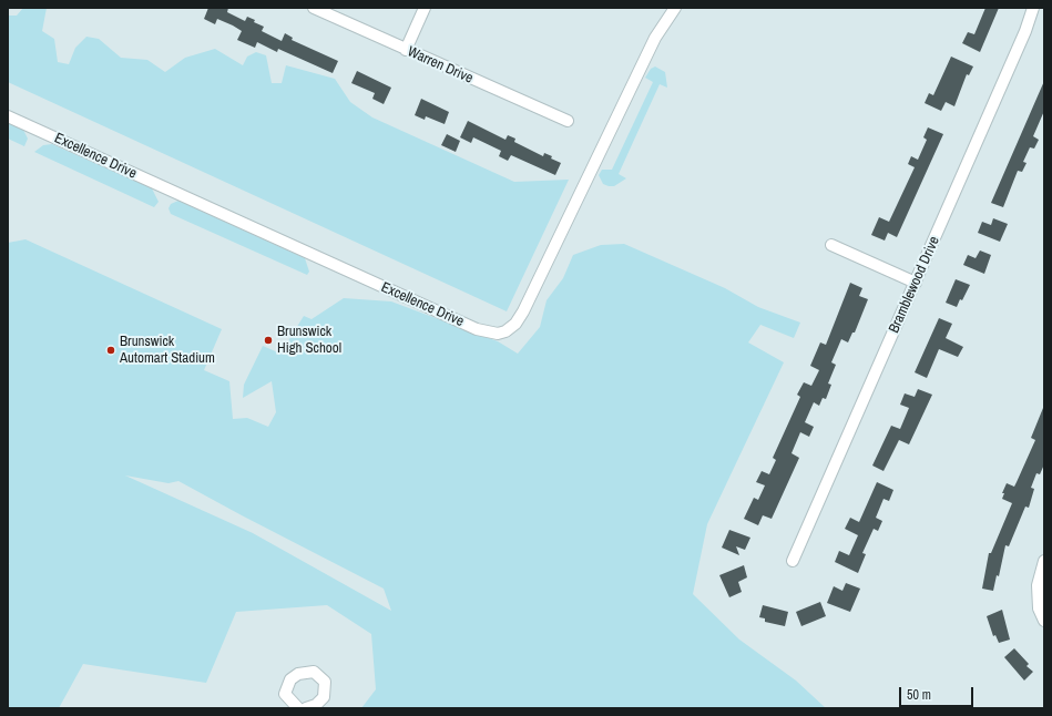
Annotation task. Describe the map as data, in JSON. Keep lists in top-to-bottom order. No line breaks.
{"streets":{"street":["Warren Drive","Excellence Drive","Bramblewood Drive"]},"places":["Brunswick High School","Brunswick Automart Stadium"],"scale_bar":"50 m"}
